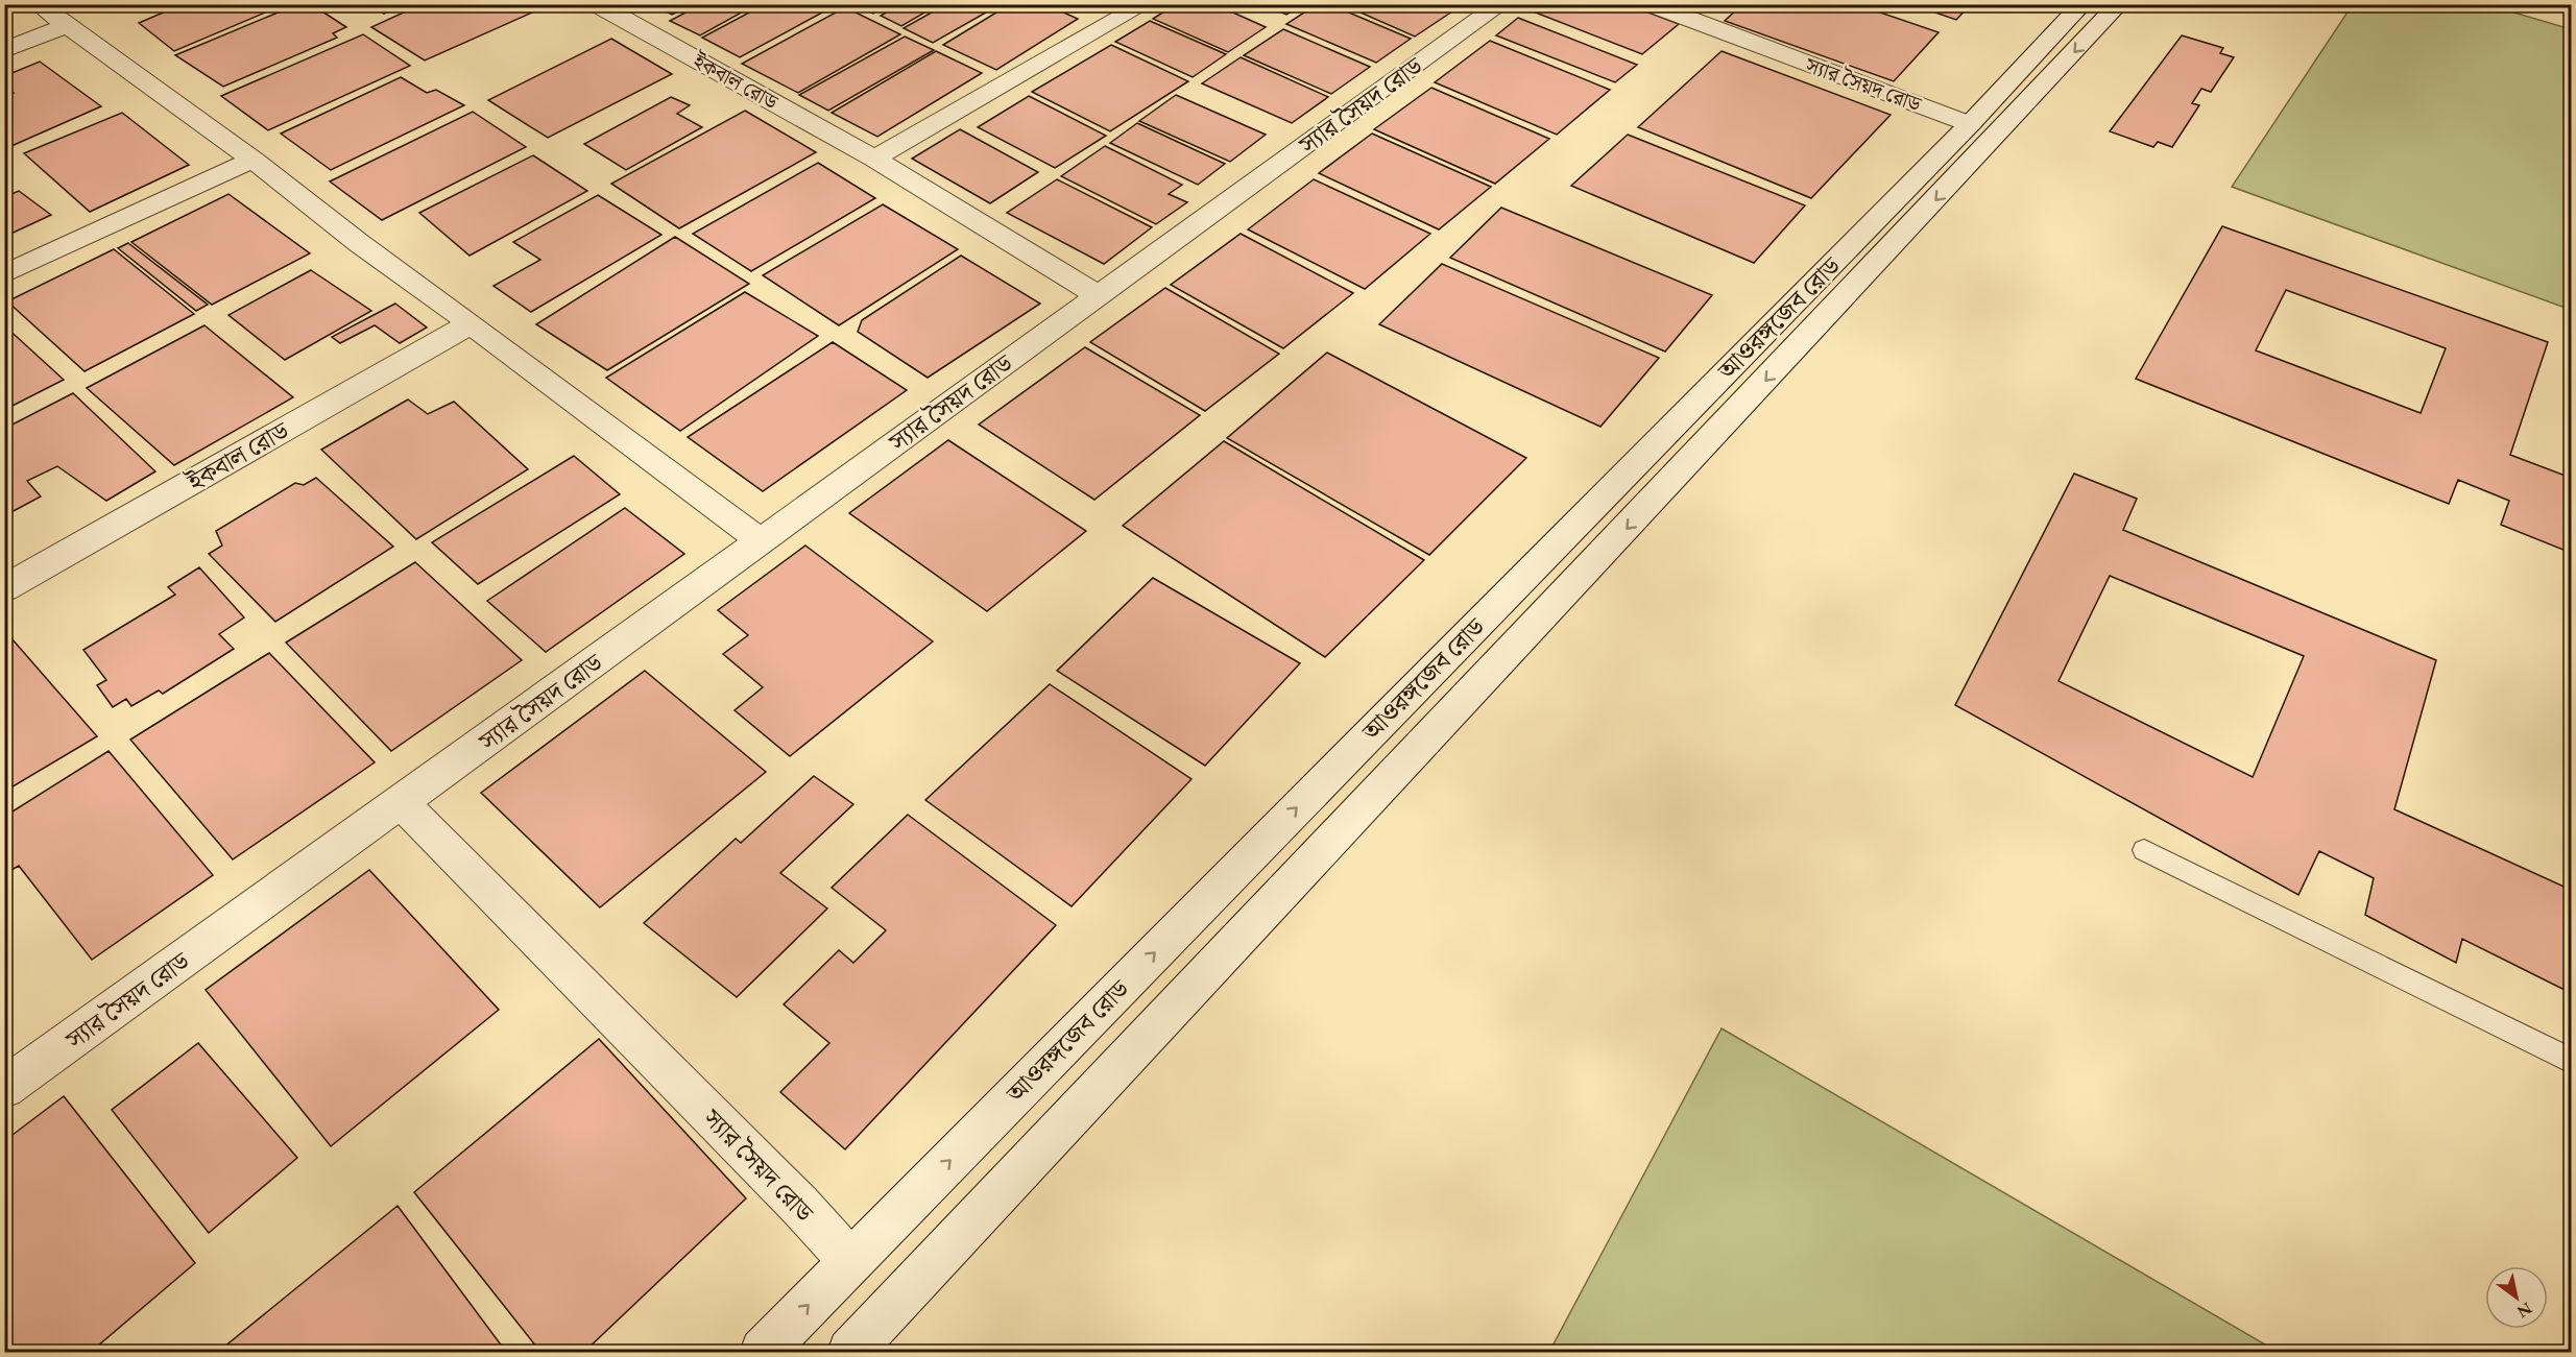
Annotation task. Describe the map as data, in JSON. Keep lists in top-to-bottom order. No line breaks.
{"streets":{"street":["ইকবাল রোড","স্যার সৈয়দ রোড","আওরঙ্গজেব রোড"]},"crossings":[["ইকবাল রোড","স্যার সৈয়দ রোড"],["স্যার সৈয়দ রোড","আওরঙ্গজেব রোড"]],"north":"bottom right"}
